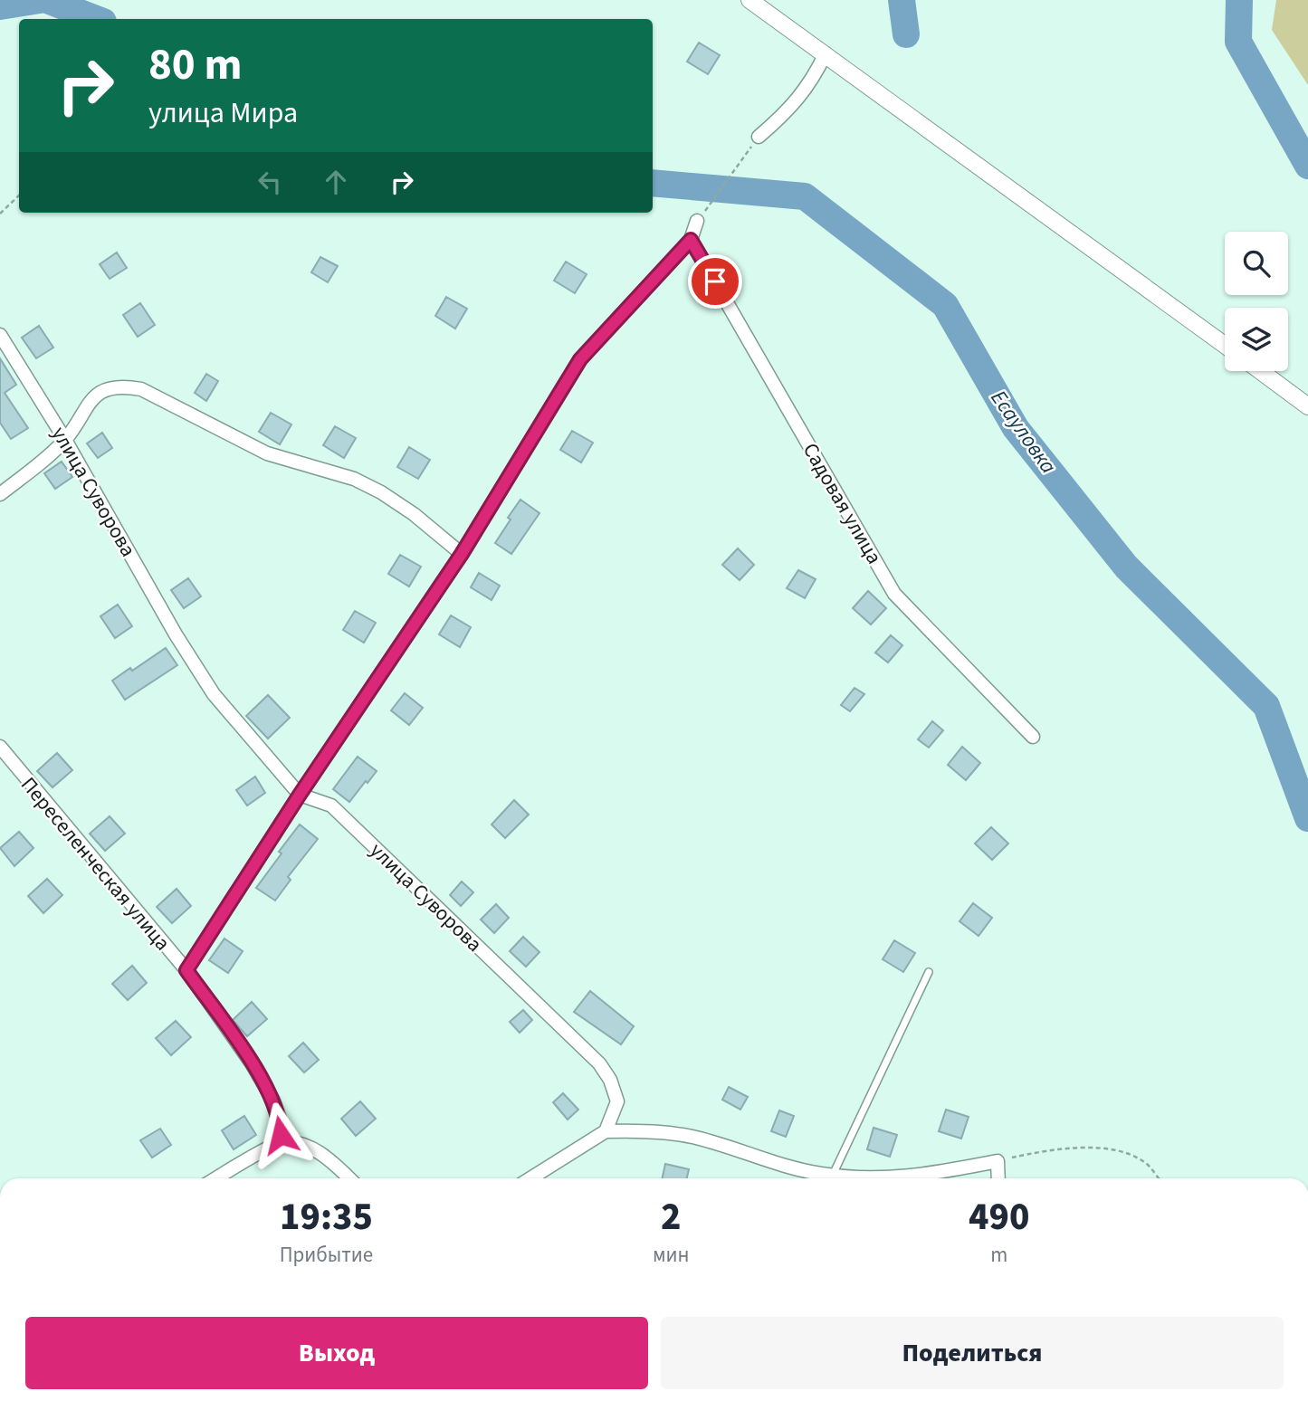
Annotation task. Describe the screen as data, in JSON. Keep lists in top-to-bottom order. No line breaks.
{"streets":{"street":["улица Суворова","Садовая улица","Переселенческая улица"]},"water":["Есауловка"],"page":{"turn":["80 m","улица Мира"],"eta":["19:35","Прибытие","2","мин","490","m"],"buttons":["Выход","Поделиться"]}}
